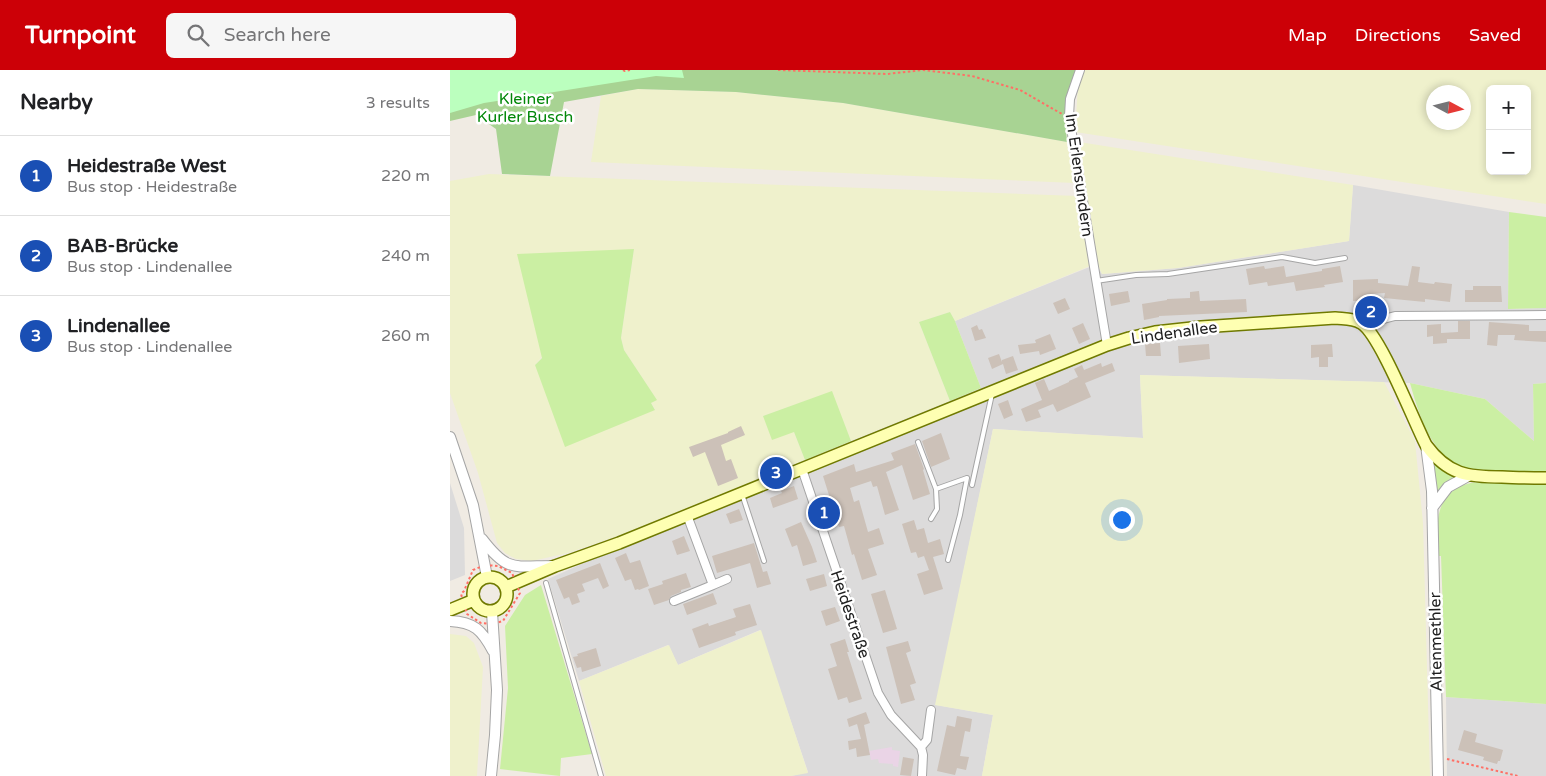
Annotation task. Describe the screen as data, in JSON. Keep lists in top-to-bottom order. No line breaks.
{"streets":{"main road":["Lindenallee"],"street":["Im Erlensundern","Heidestraße","Altenmethler"]},"crossings":[["Im Erlensundern","Lindenallee"],["Lindenallee","Heidestraße"]],"parks":["Kleiner Kurler Busch"],"north":"right","page":{"header":"Turnpoint","search":"Search here","nav":["Map","Directions","Saved"],"heading":["Nearby","3 results"],"map_buttons":["+","−"],"list":[{"mark":"1","name":"Heidestraße West","note":"Bus stop · Heidestraße","value":"220 m"},{"mark":"2","name":"BAB-Brücke","note":"Bus stop · Lindenallee","value":"240 m"},{"mark":"3","name":"Lindenallee","note":"Bus stop · Lindenallee","value":"260 m"}],"pins":["2","3","1"]}}
